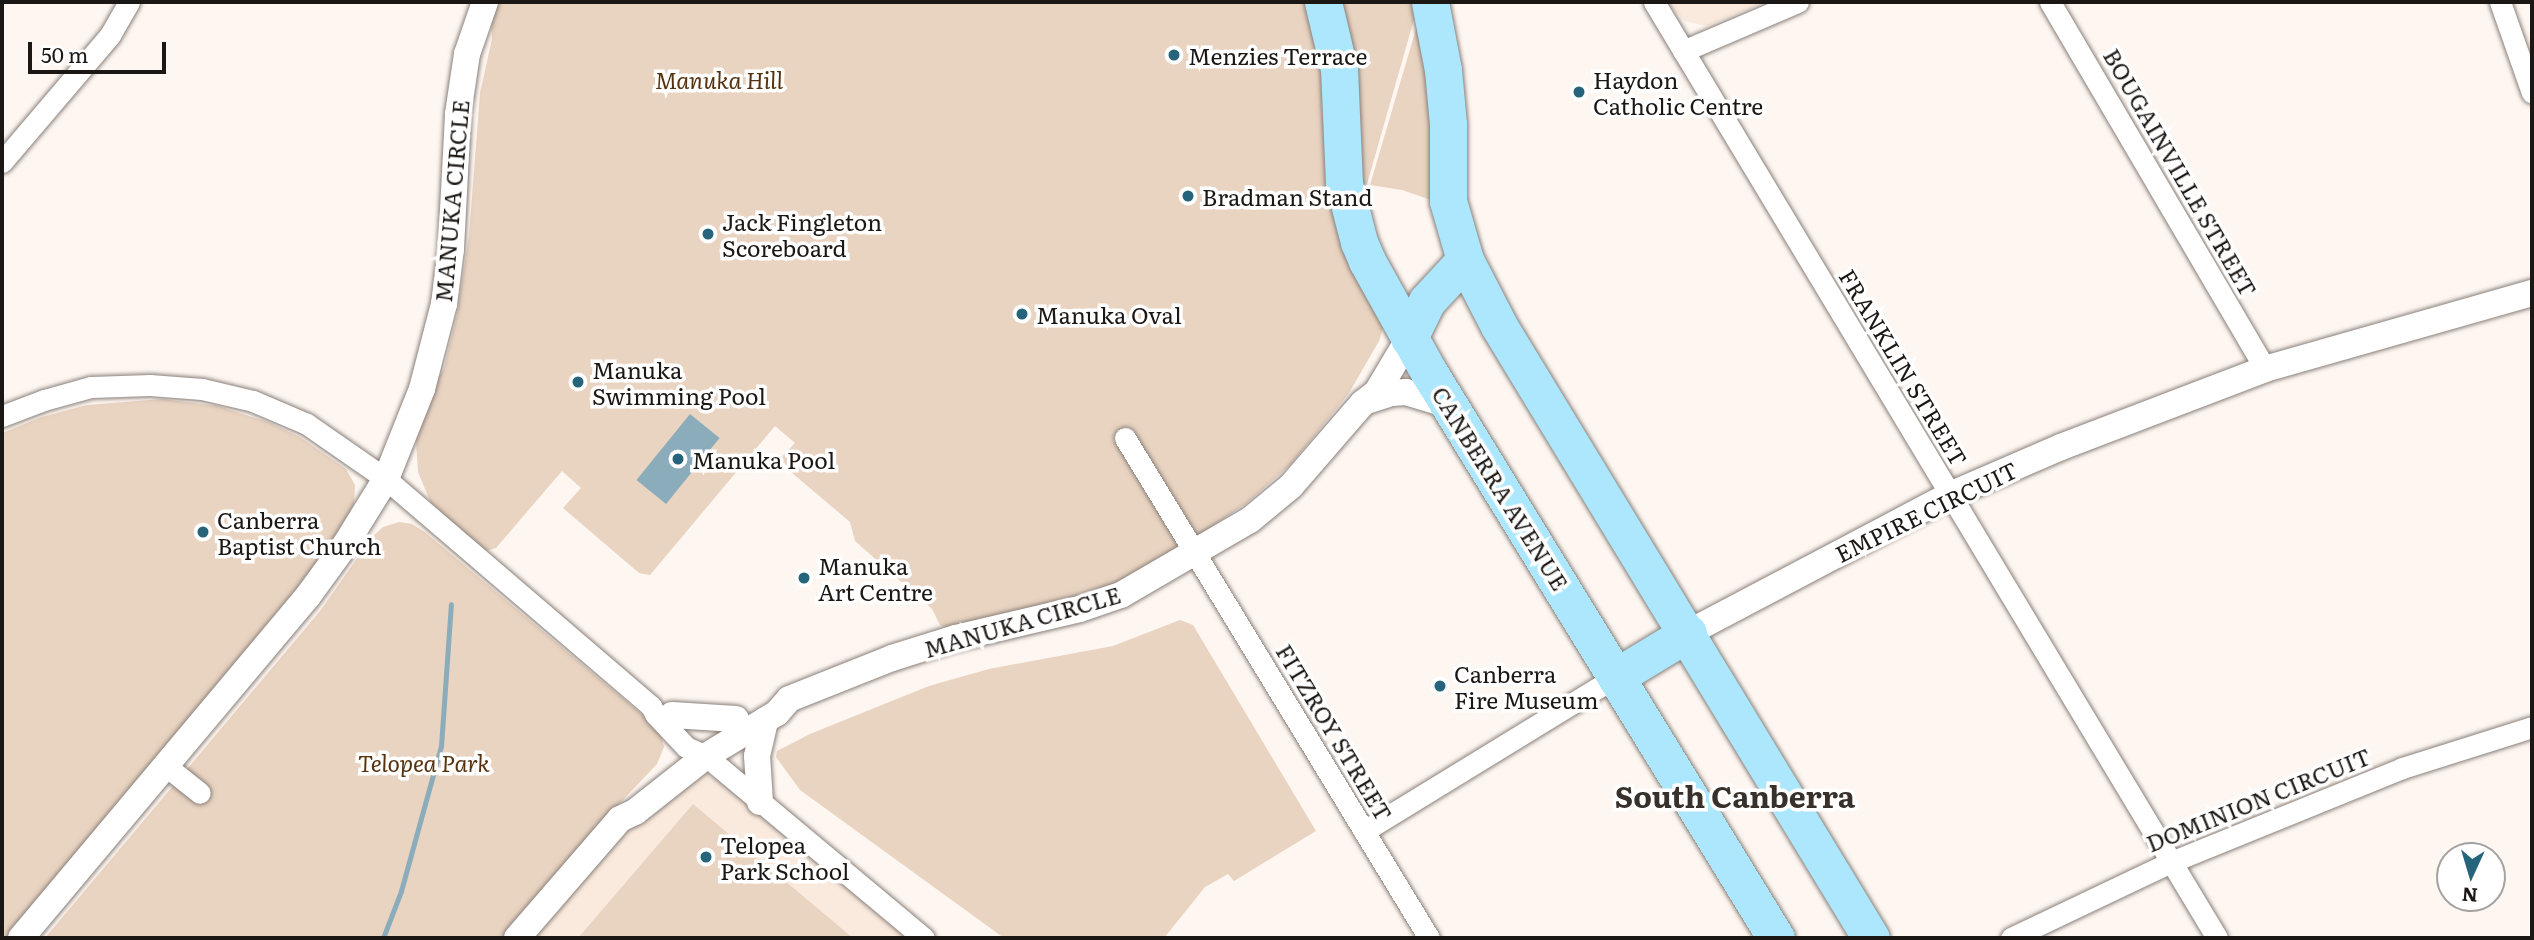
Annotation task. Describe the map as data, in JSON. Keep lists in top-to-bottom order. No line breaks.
{"streets":{"highway":["CANBERRA AVENUE","EMPIRE CIRCUIT"],"street":["BOUGAINVILLE STREET","MANUKA CIRCLE","FRANKLIN STREET","FITZROY STREET","DOMINION CIRCUIT"]},"crossings":[["BOUGAINVILLE STREET","EMPIRE CIRCUIT"],["MANUKA CIRCLE","CANBERRA AVENUE"],["MANUKA CIRCLE","FITZROY STREET"],["FRANKLIN STREET","EMPIRE CIRCUIT"],["FRANKLIN STREET","DOMINION CIRCUIT"],["CANBERRA AVENUE","EMPIRE CIRCUIT"],["EMPIRE CIRCUIT","FITZROY STREET"]],"districts":["South Canberra"],"parks":["Manuka Hill","Telopea Park"],"places":["Menzies Terrace","Haydon Catholic Centre","Bradman Stand","Jack Fingleton Scoreboard","Manuka Oval","Manuka Swimming Pool","Manuka Pool","Canberra Baptist Church","Manuka Art Centre","Canberra Fire Museum","Telopea Park School"],"scale_bar":"50 m","north":"bottom"}
